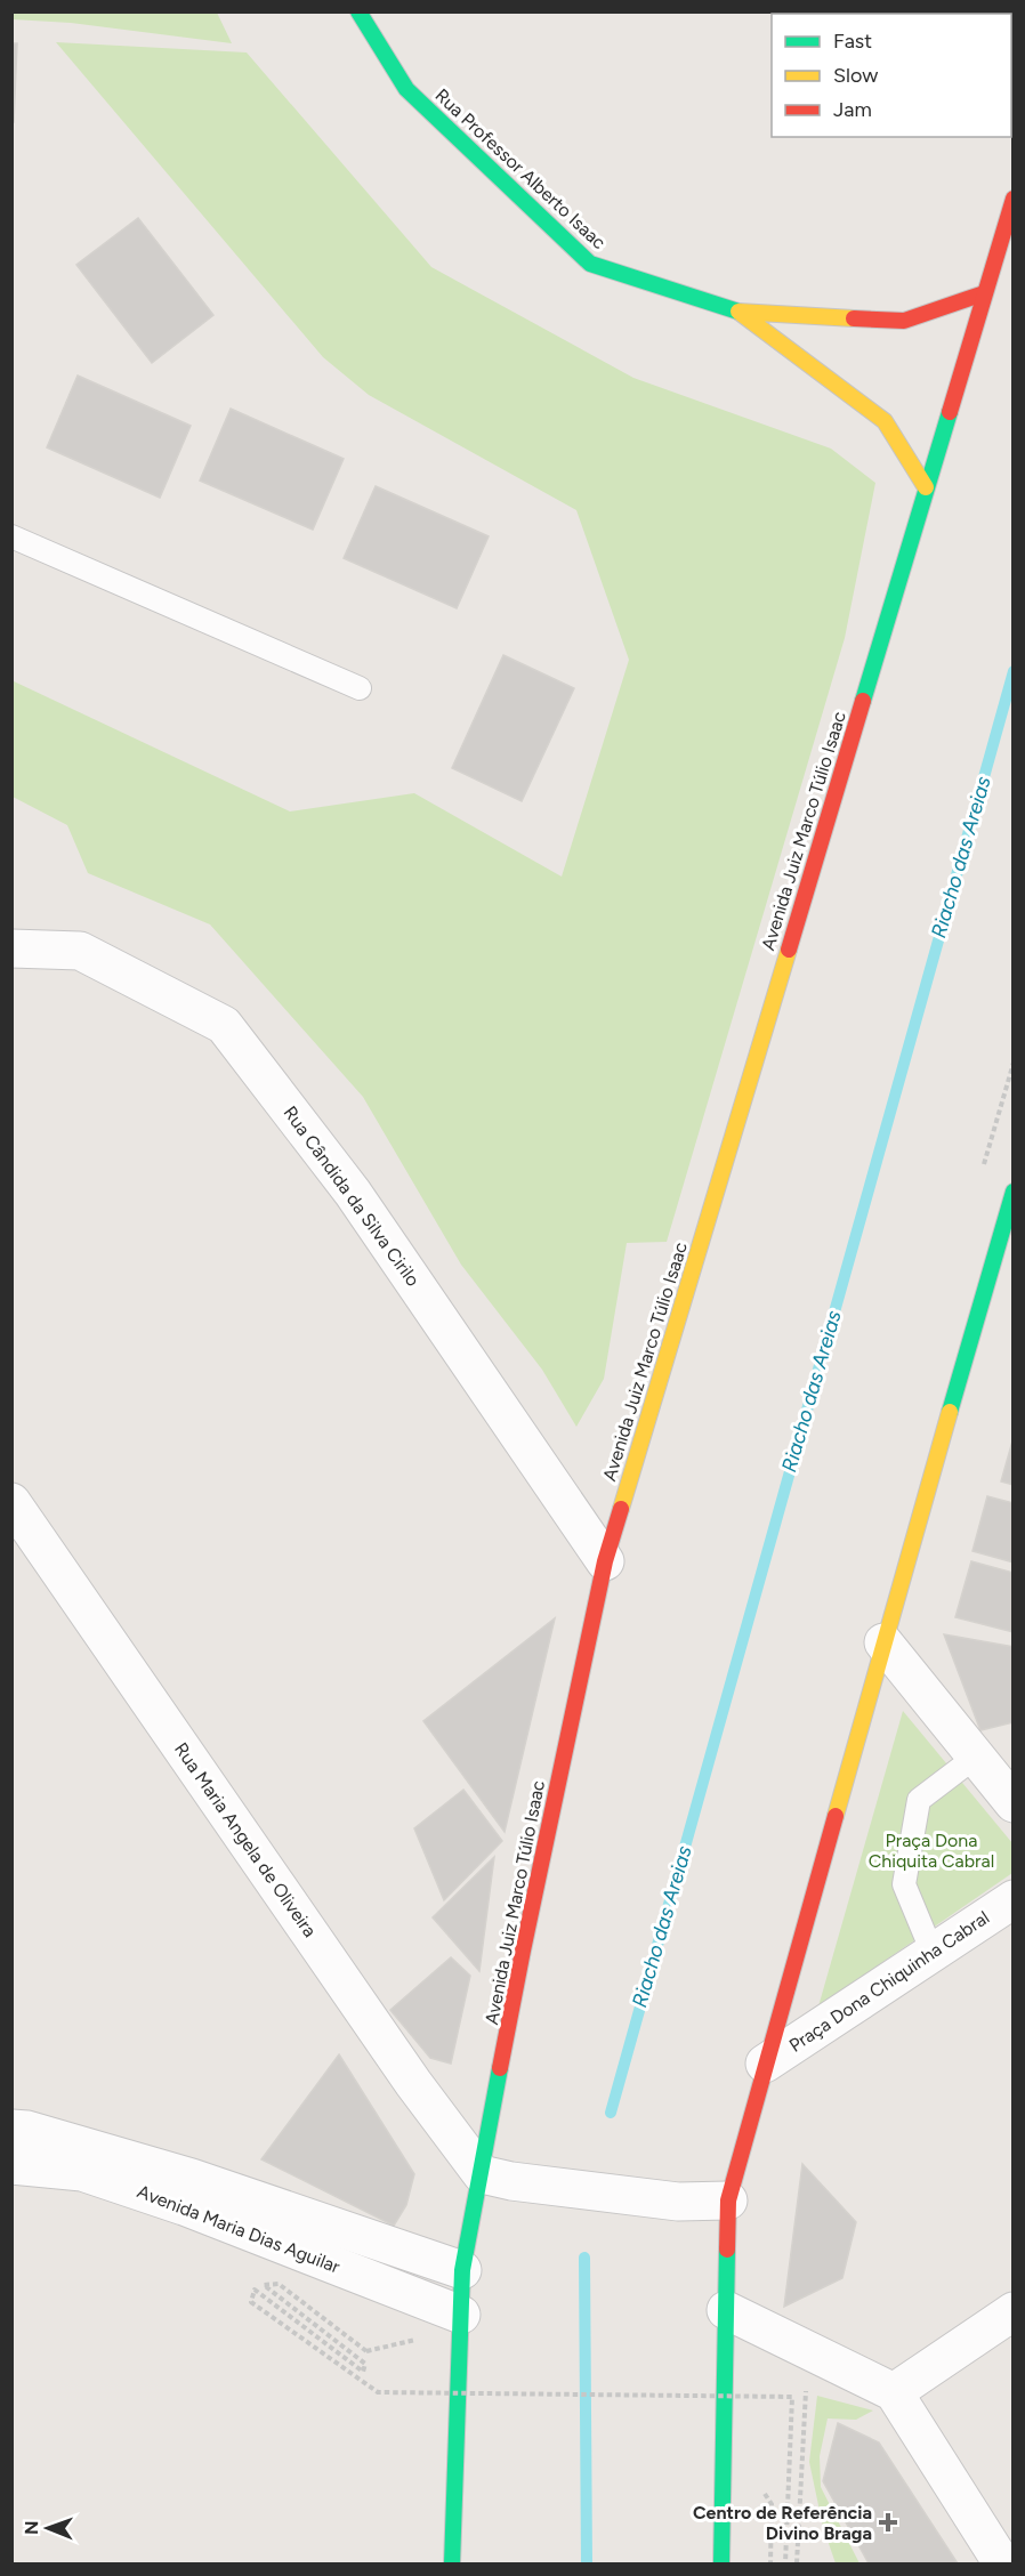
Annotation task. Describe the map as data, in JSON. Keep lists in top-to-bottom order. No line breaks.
{"streets":{"main road":["Rua Professor Alberto Isaac","Avenida Juiz Marco Túlio Isaac"],"street":["Rua Cândida da Silva Cirilo","Rua Maria Angela de Oliveira","Praça Dona Chiquinha Cabral","Avenida Maria Dias Aguilar"]},"crossings":[["Avenida Juiz Marco Túlio Isaac","Rua Cândida da Silva Cirilo"],["Avenida Juiz Marco Túlio Isaac","Rua Maria Angela de Oliveira"],["Avenida Juiz Marco Túlio Isaac","Avenida Maria Dias Aguilar"]],"water":["Riacho das Areias"],"parks":["Praça Dona Chiquita Cabral"],"places":{"health":["Centro de Referência Divino Braga"]},"legend":["Fast","Slow","Jam"],"north":"left"}
